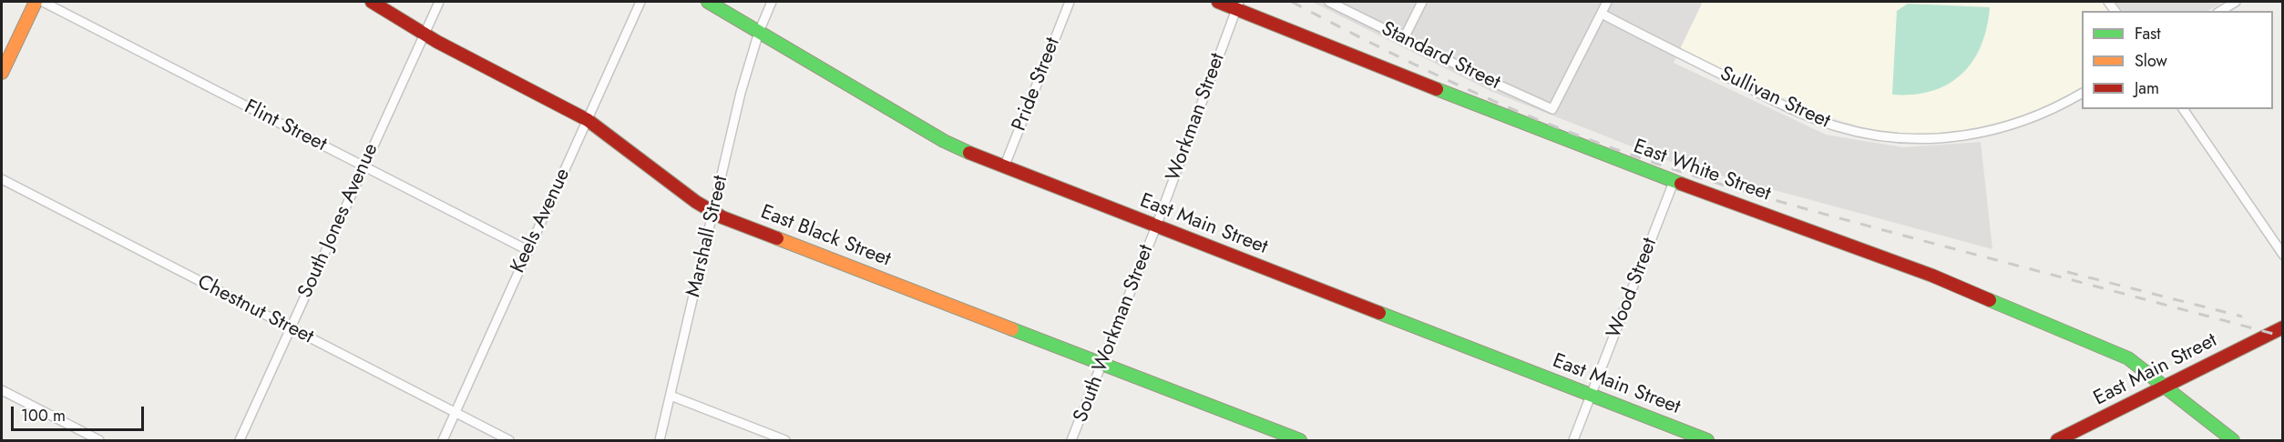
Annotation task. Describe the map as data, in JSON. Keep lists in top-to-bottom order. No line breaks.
{"streets":{"main road":["East White Street","East Main Street","East Black Street"],"street":["Standard Street","Pride Street","Sullivan Street","Workman Street","Flint Street","South Jones Avenue","Keels Avenue","Marshall Street","Wood Street","Chestnut Street","South Workman Street"]},"crossings":[["Standard Street","Sullivan Street"],["Pride Street","East Main Street"],["Workman Street","East White Street"],["Workman Street","East Main Street"],["Workman Street","South Workman Street"],["Flint Street","South Jones Avenue"],["Flint Street","Keels Avenue"],["East White Street","East Main Street"],["East White Street","Wood Street"],["South Jones Avenue","East Black Street"],["South Jones Avenue","Chestnut Street"],["Keels Avenue","East Black Street"],["Keels Avenue","Chestnut Street"],["East Main Street","Marshall Street"],["East Main Street","Wood Street"],["East Main Street","South Workman Street"],["Marshall Street","East Black Street"],["East Black Street","South Workman Street"]],"legend":["Fast","Slow","Jam"],"scale_bar":"100 m"}
